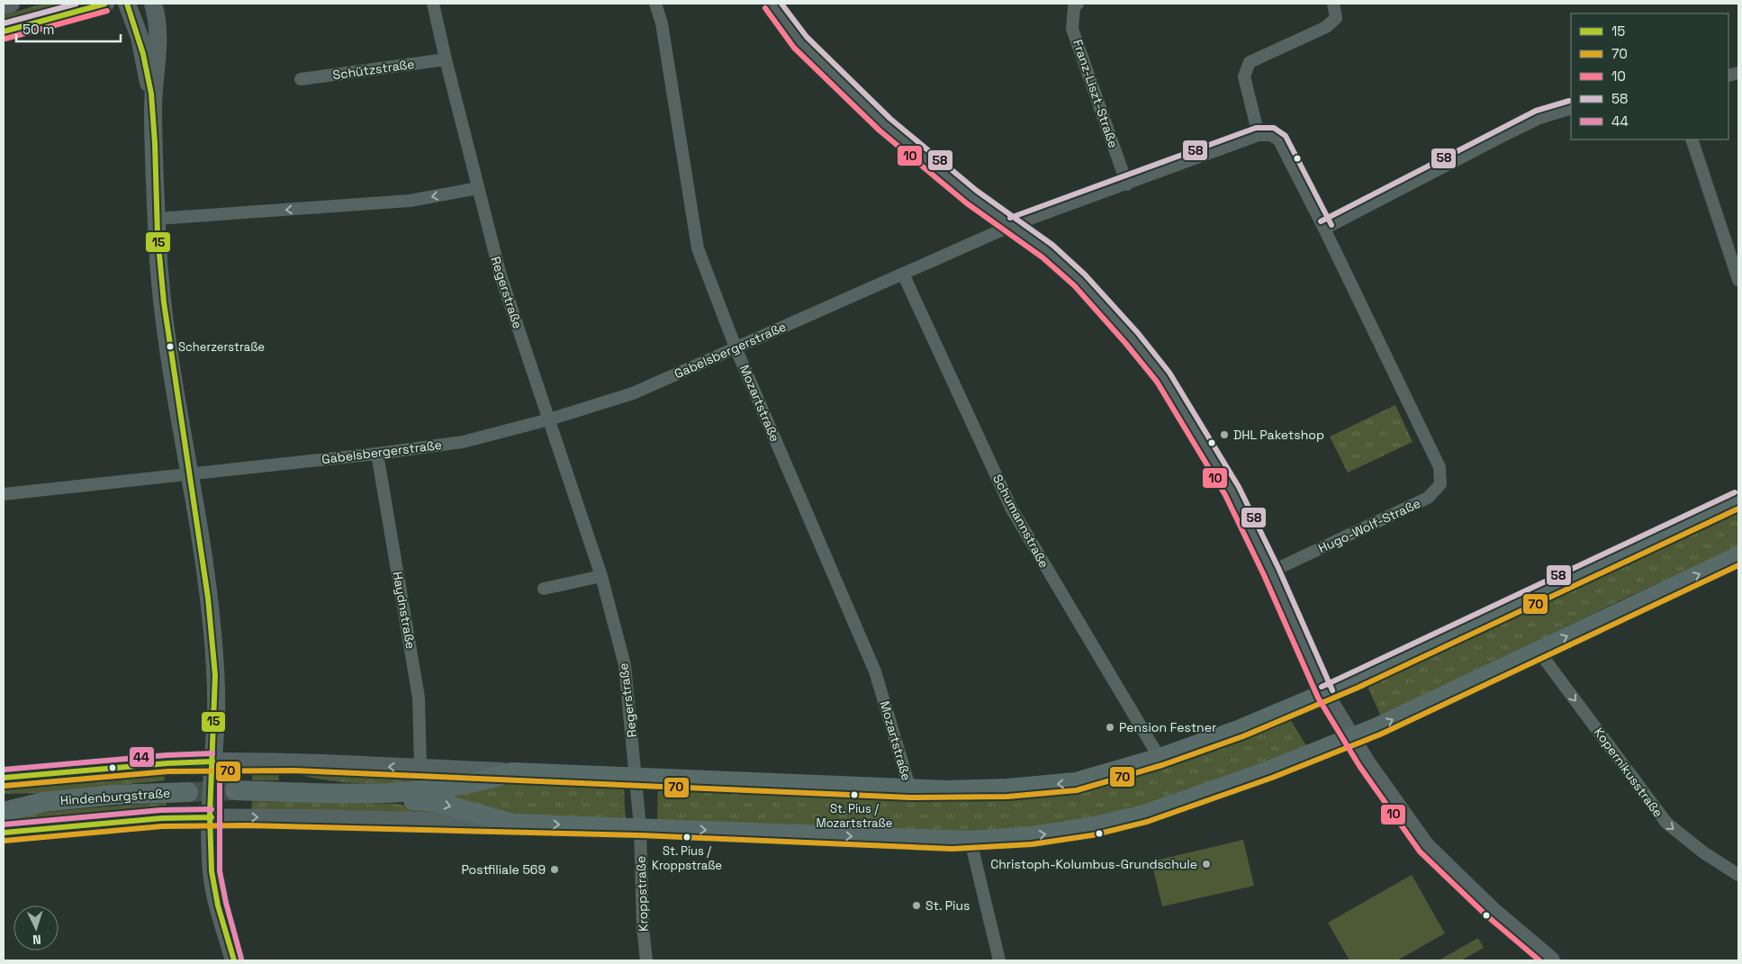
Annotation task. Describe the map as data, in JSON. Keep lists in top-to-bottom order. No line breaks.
{"streets":{"main road":["Hindenburgstraße"],"street":["Schützstraße","Franz-Liszt-Straße","Regerstraße","Gabelsbergerstraße","Mozartstraße","Schumannstraße","Hugo-Wolf-Straße","Haydnstraße","Kopernikusstraße","Kroppstraße"]},"crossings":[["Schützstraße","Regerstraße"],["Franz-Liszt-Straße","Gabelsbergerstraße"],["Regerstraße","Gabelsbergerstraße"],["Regerstraße","Kroppstraße"],["Gabelsbergerstraße","Mozartstraße"],["Gabelsbergerstraße","Schumannstraße"],["Gabelsbergerstraße","Hugo-Wolf-Straße"],["Gabelsbergerstraße","Haydnstraße"]],"one_way":["Kopernikusstraße"],"places":["Scherzerstraße","DHL Paketshop","Pension Festner","St. Pius / Mozartstraße","St. Pius / Kroppstraße","Christoph-Kolumbus-Grundschule","Postfiliale 569","St. Pius"],"lines":["transit line 15","transit line 58","transit line 10","transit line 70","transit line 44"],"legend":["15","70","10","58","44"],"scale_bar":"50 m","north":"bottom"}
